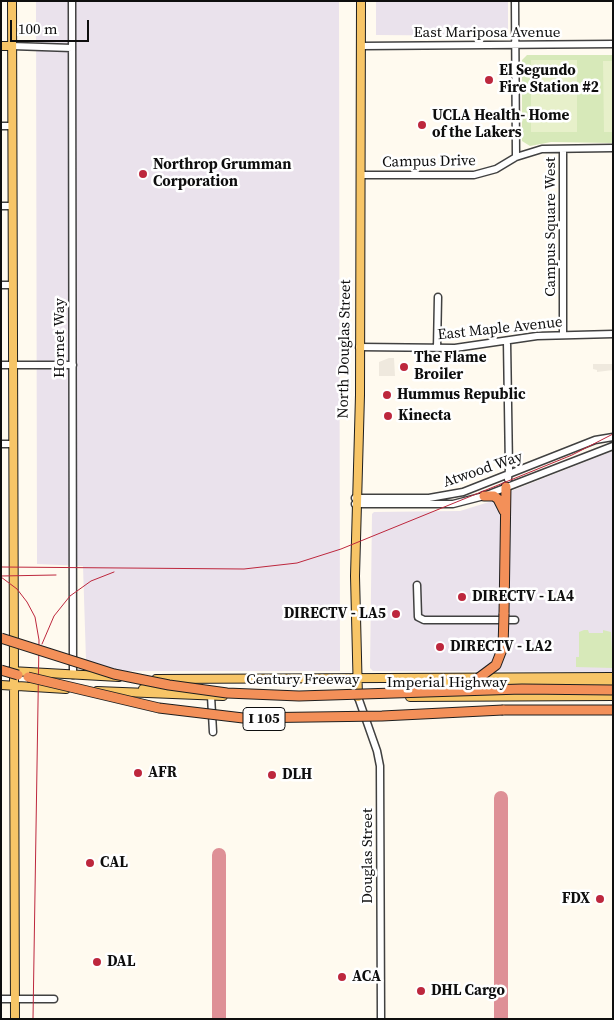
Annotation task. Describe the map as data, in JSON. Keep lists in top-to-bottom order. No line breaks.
{"streets":{"highway":["Century Freeway","I 105"],"main road":["North Douglas Street","Imperial Highway"],"street":["East Mariposa Avenue","Campus Drive","Campus Square West","East Maple Avenue","Hornet Way","Atwood Way","Douglas Street"]},"crossings":[["East Mariposa Avenue","North Douglas Street"],["Campus Drive","Campus Square West"],["Campus Drive","North Douglas Street"],["Campus Square West","East Maple Avenue"],["East Maple Avenue","North Douglas Street"],["Hornet Way","Imperial Highway"],["North Douglas Street","Atwood Way"],["North Douglas Street","Imperial Highway"],["North Douglas Street","Douglas Street"],["Century Freeway","Imperial Highway"],["Imperial Highway","I 105"],["Imperial Highway","Douglas Street"]],"places":["El Segundo Fire Station #2","UCLA Health- Home of the Lakers","Northrop Grumman Corporation","The Flame Broiler","Hummus Republic","Kinecta","DIRECTV - LA4","DIRECTV - LA5","DIRECTV - LA2","AFR","DLH","CAL","FDX","DAL","ACA","DHL Cargo"],"scale_bar":"100 m"}
